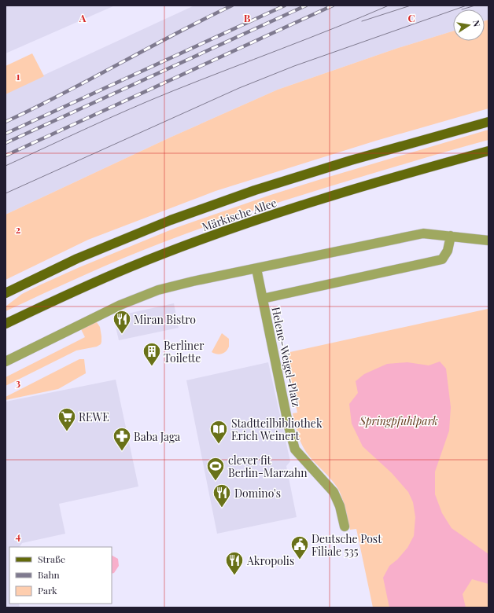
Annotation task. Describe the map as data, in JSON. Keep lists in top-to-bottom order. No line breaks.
{"streets":{"main road":["Märkische Allee"],"street":["Helene-Weigel-Platz"]},"parks":["Springpfuhlpark"],"places":{"restaurant":["Miran Bistro","Domino's","Akropolis"],"building":["Berliner Toilette"],"supermarket":["REWE"],"library":["Stadtteilbibliothek Erich Weinert"],"pharmacy":["Baba Jaga"],"sports":["clever fit Berlin-Marzahn"],"public building":["Deutsche Post Filiale 535"]},"legend":["Straße","Bahn","Park"],"north":"right","grid":{"columns":["A","B","C"],"rows":["1","2","3","4"]}}
